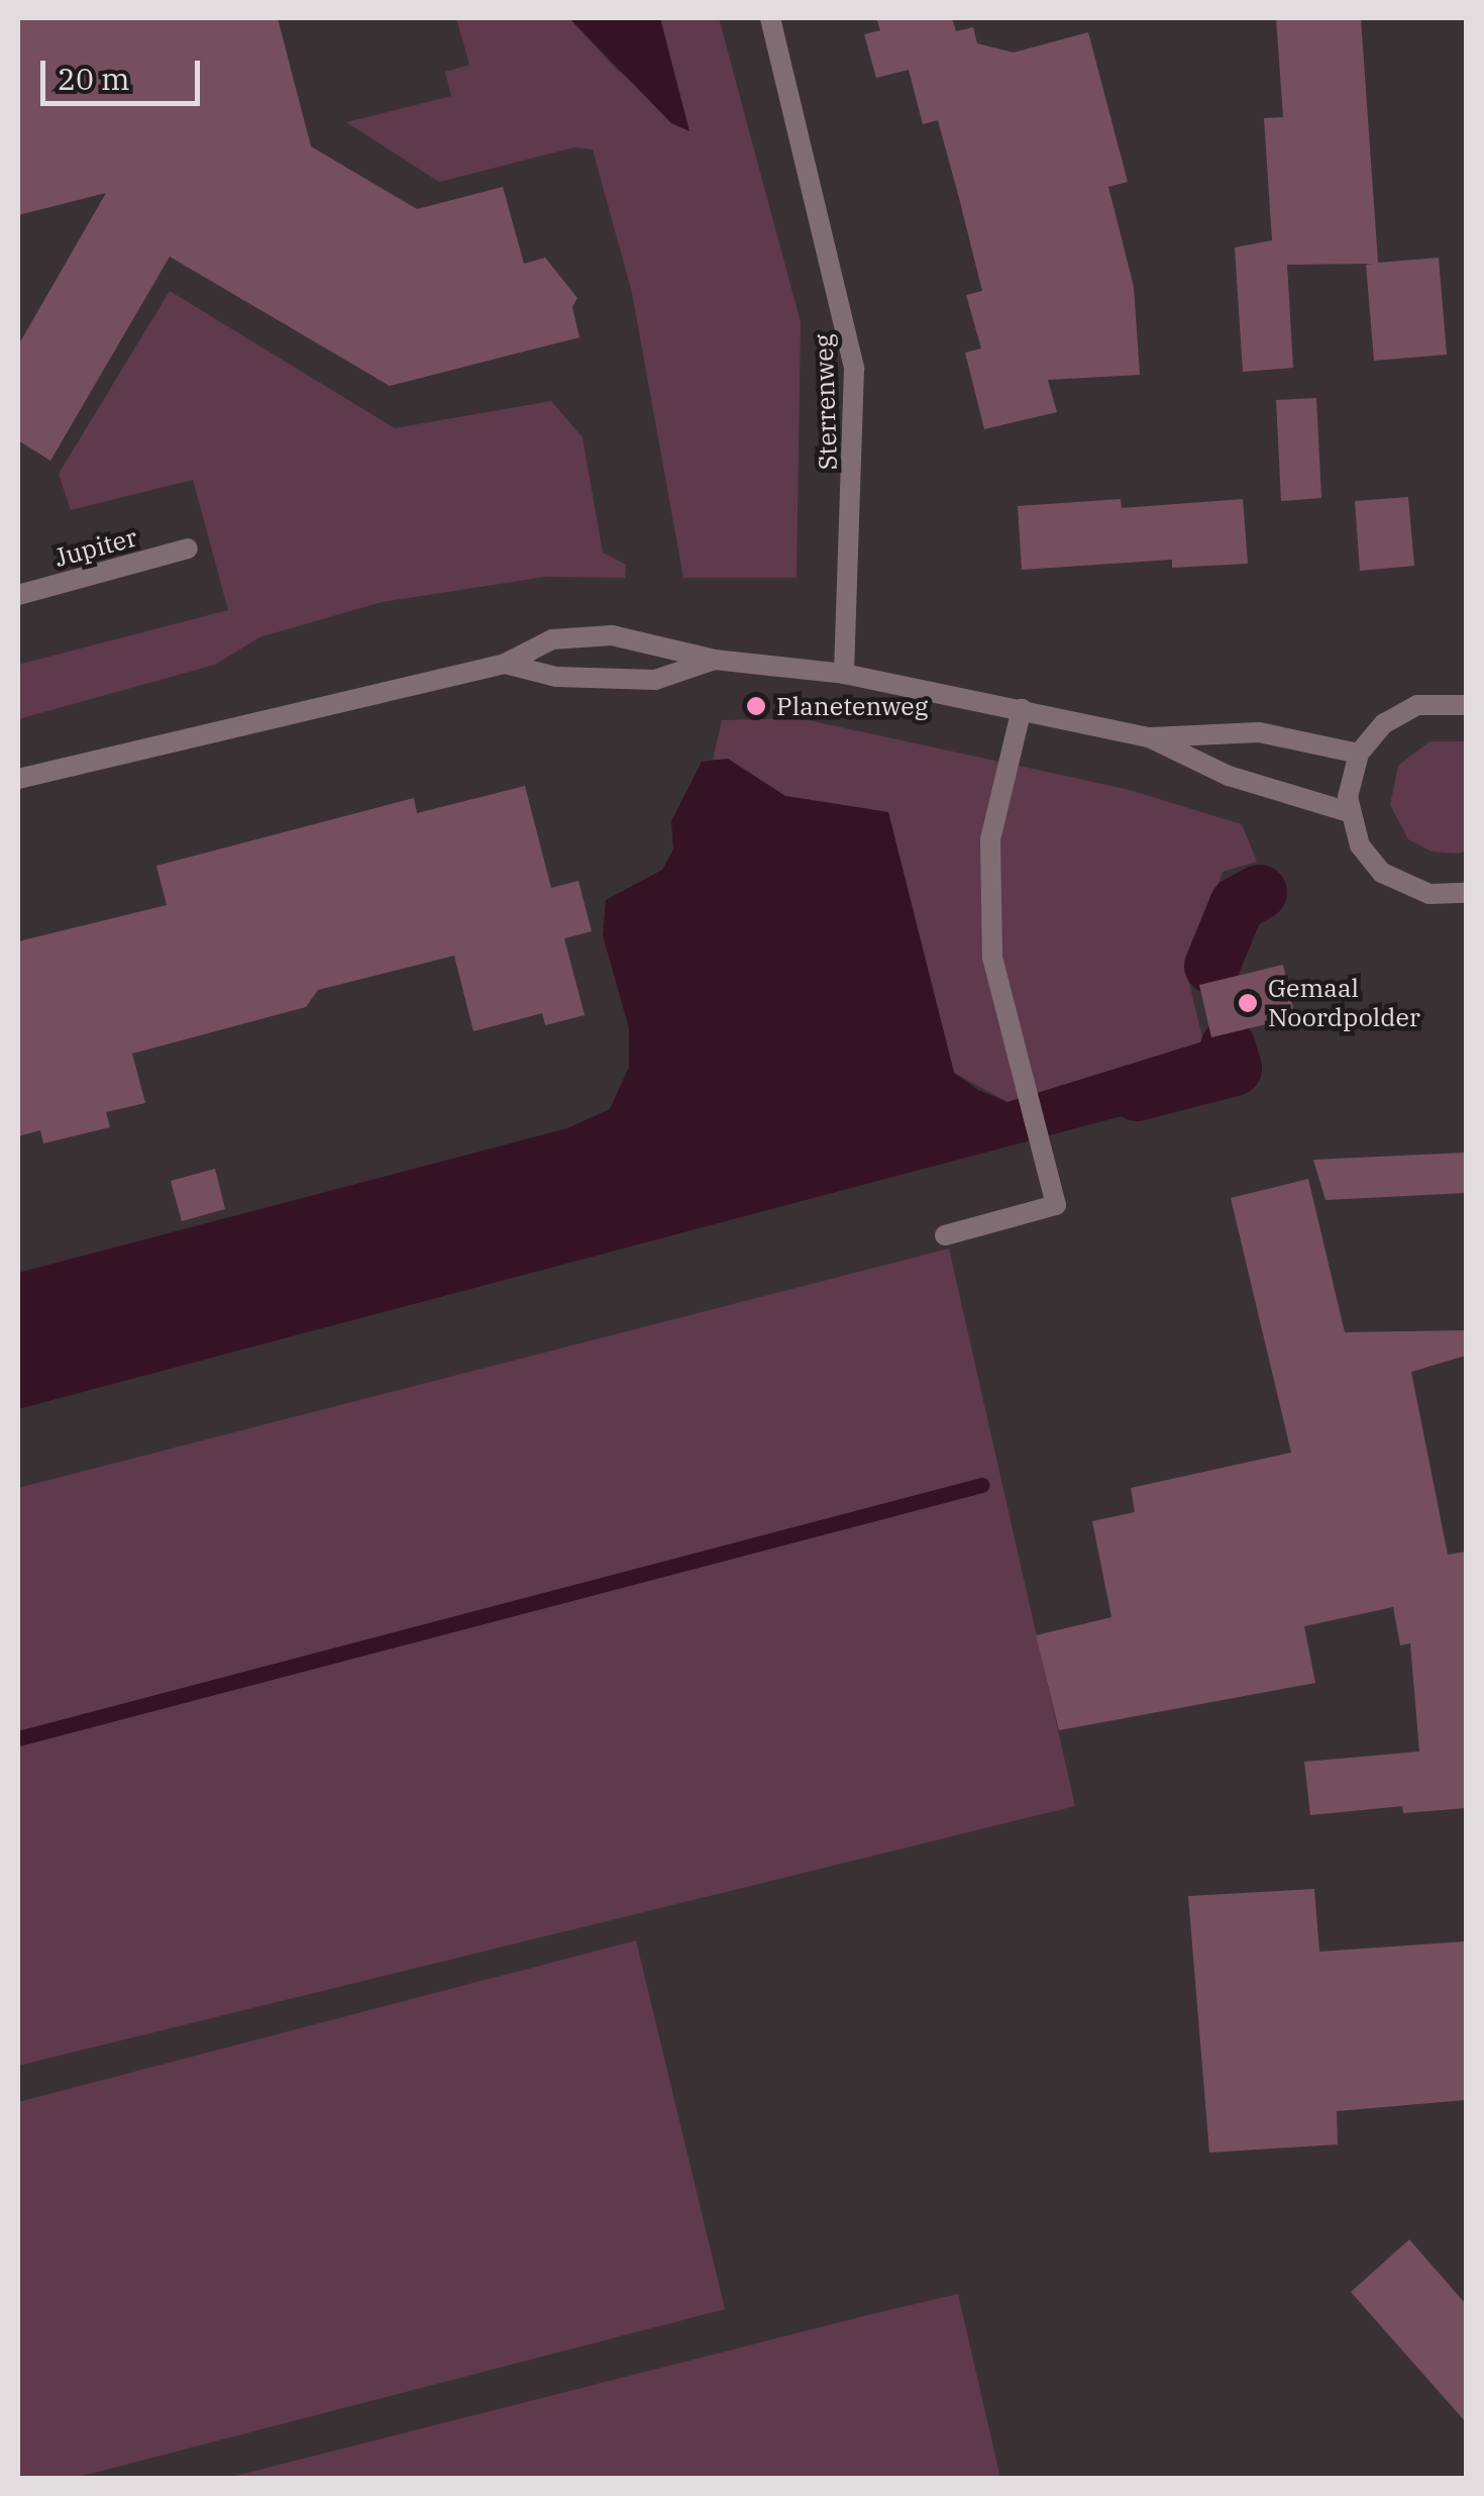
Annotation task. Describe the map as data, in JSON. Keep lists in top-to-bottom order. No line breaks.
{"streets":{"street":["Sterrenweg","Jupiter"]},"places":["Planetenweg","Gemaal Noordpolder"],"scale_bar":"20 m"}
